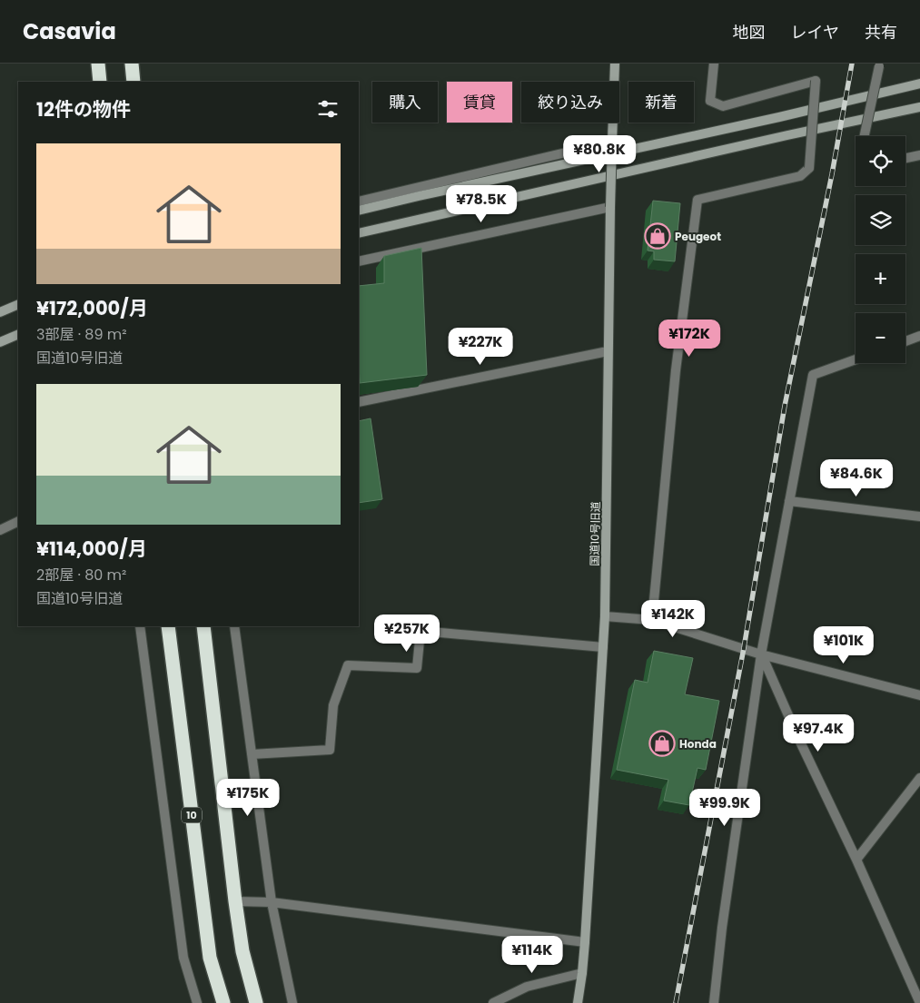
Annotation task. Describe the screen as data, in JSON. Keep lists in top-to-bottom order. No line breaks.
{"streets":{"highway":["10"],"street":["国道10号旧道"]},"places":{"shop":["Peugeot","Honda"]},"page":{"header":"Casavia","nav":["地図","レイヤ","共有"],"chip":["購入","賃貸","絞り込み","新着"],"heading":"12件の物件","price":["¥80.8K","¥78.5K","¥172K","¥227K","¥84.6K","¥142K","¥257K","¥101K","¥97.4K","¥175K","¥99.9K","¥114K"],"map_buttons":["+","−"],"list":[{"name":"¥172,000/月","note":"3部屋 · 89 m² · 国道10号旧道"},{"name":"¥114,000/月","note":"2部屋 · 80 m² · 国道10号旧道"}]}}
